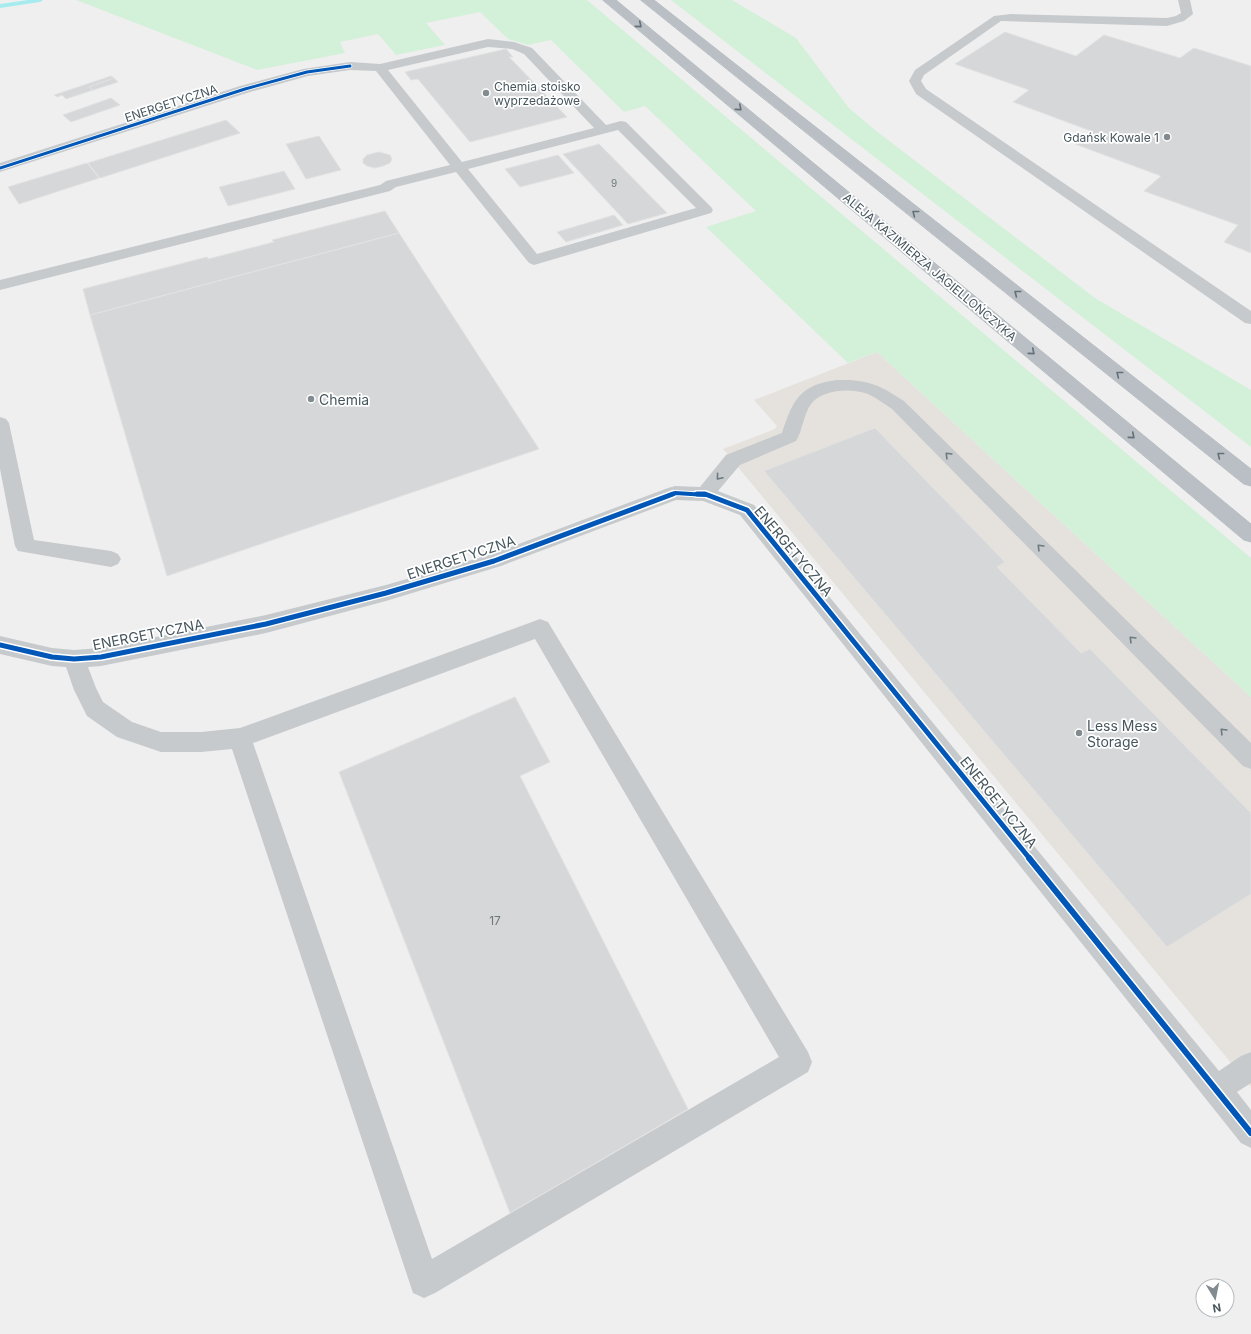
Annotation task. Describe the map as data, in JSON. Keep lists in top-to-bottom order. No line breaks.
{"streets":{"highway":["ALEJA KAZIMIERZA JAGIELLOŃCZYKA"],"street":["ENERGETYCZNA"]},"places":["Chemia stoisko wyprzedażowe","Gdańsk Kowale 1","Chemia","Less Mess Storage"],"house_numbers":["9","17"],"north":"bottom"}
